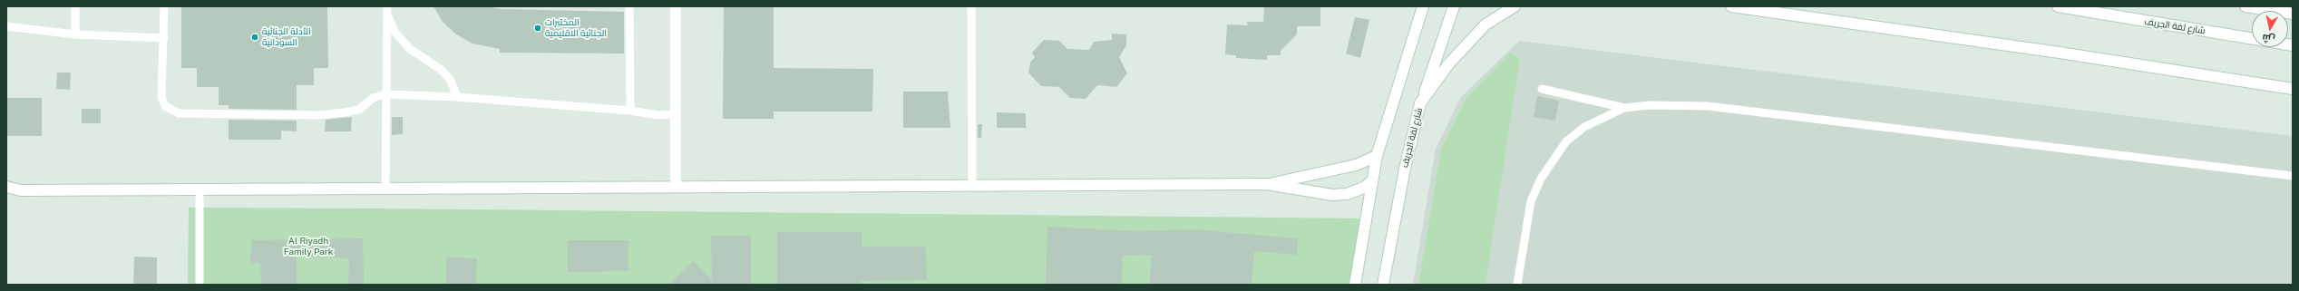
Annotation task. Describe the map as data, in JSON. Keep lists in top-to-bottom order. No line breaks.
{"streets":{"street":["شارع لفة الجريف"]},"parks":["Al Riyadh Family Park"],"places":["المختبرات الجنائية الاقليمية","الأدلة الجنائية السودانية"],"north":"bottom"}
